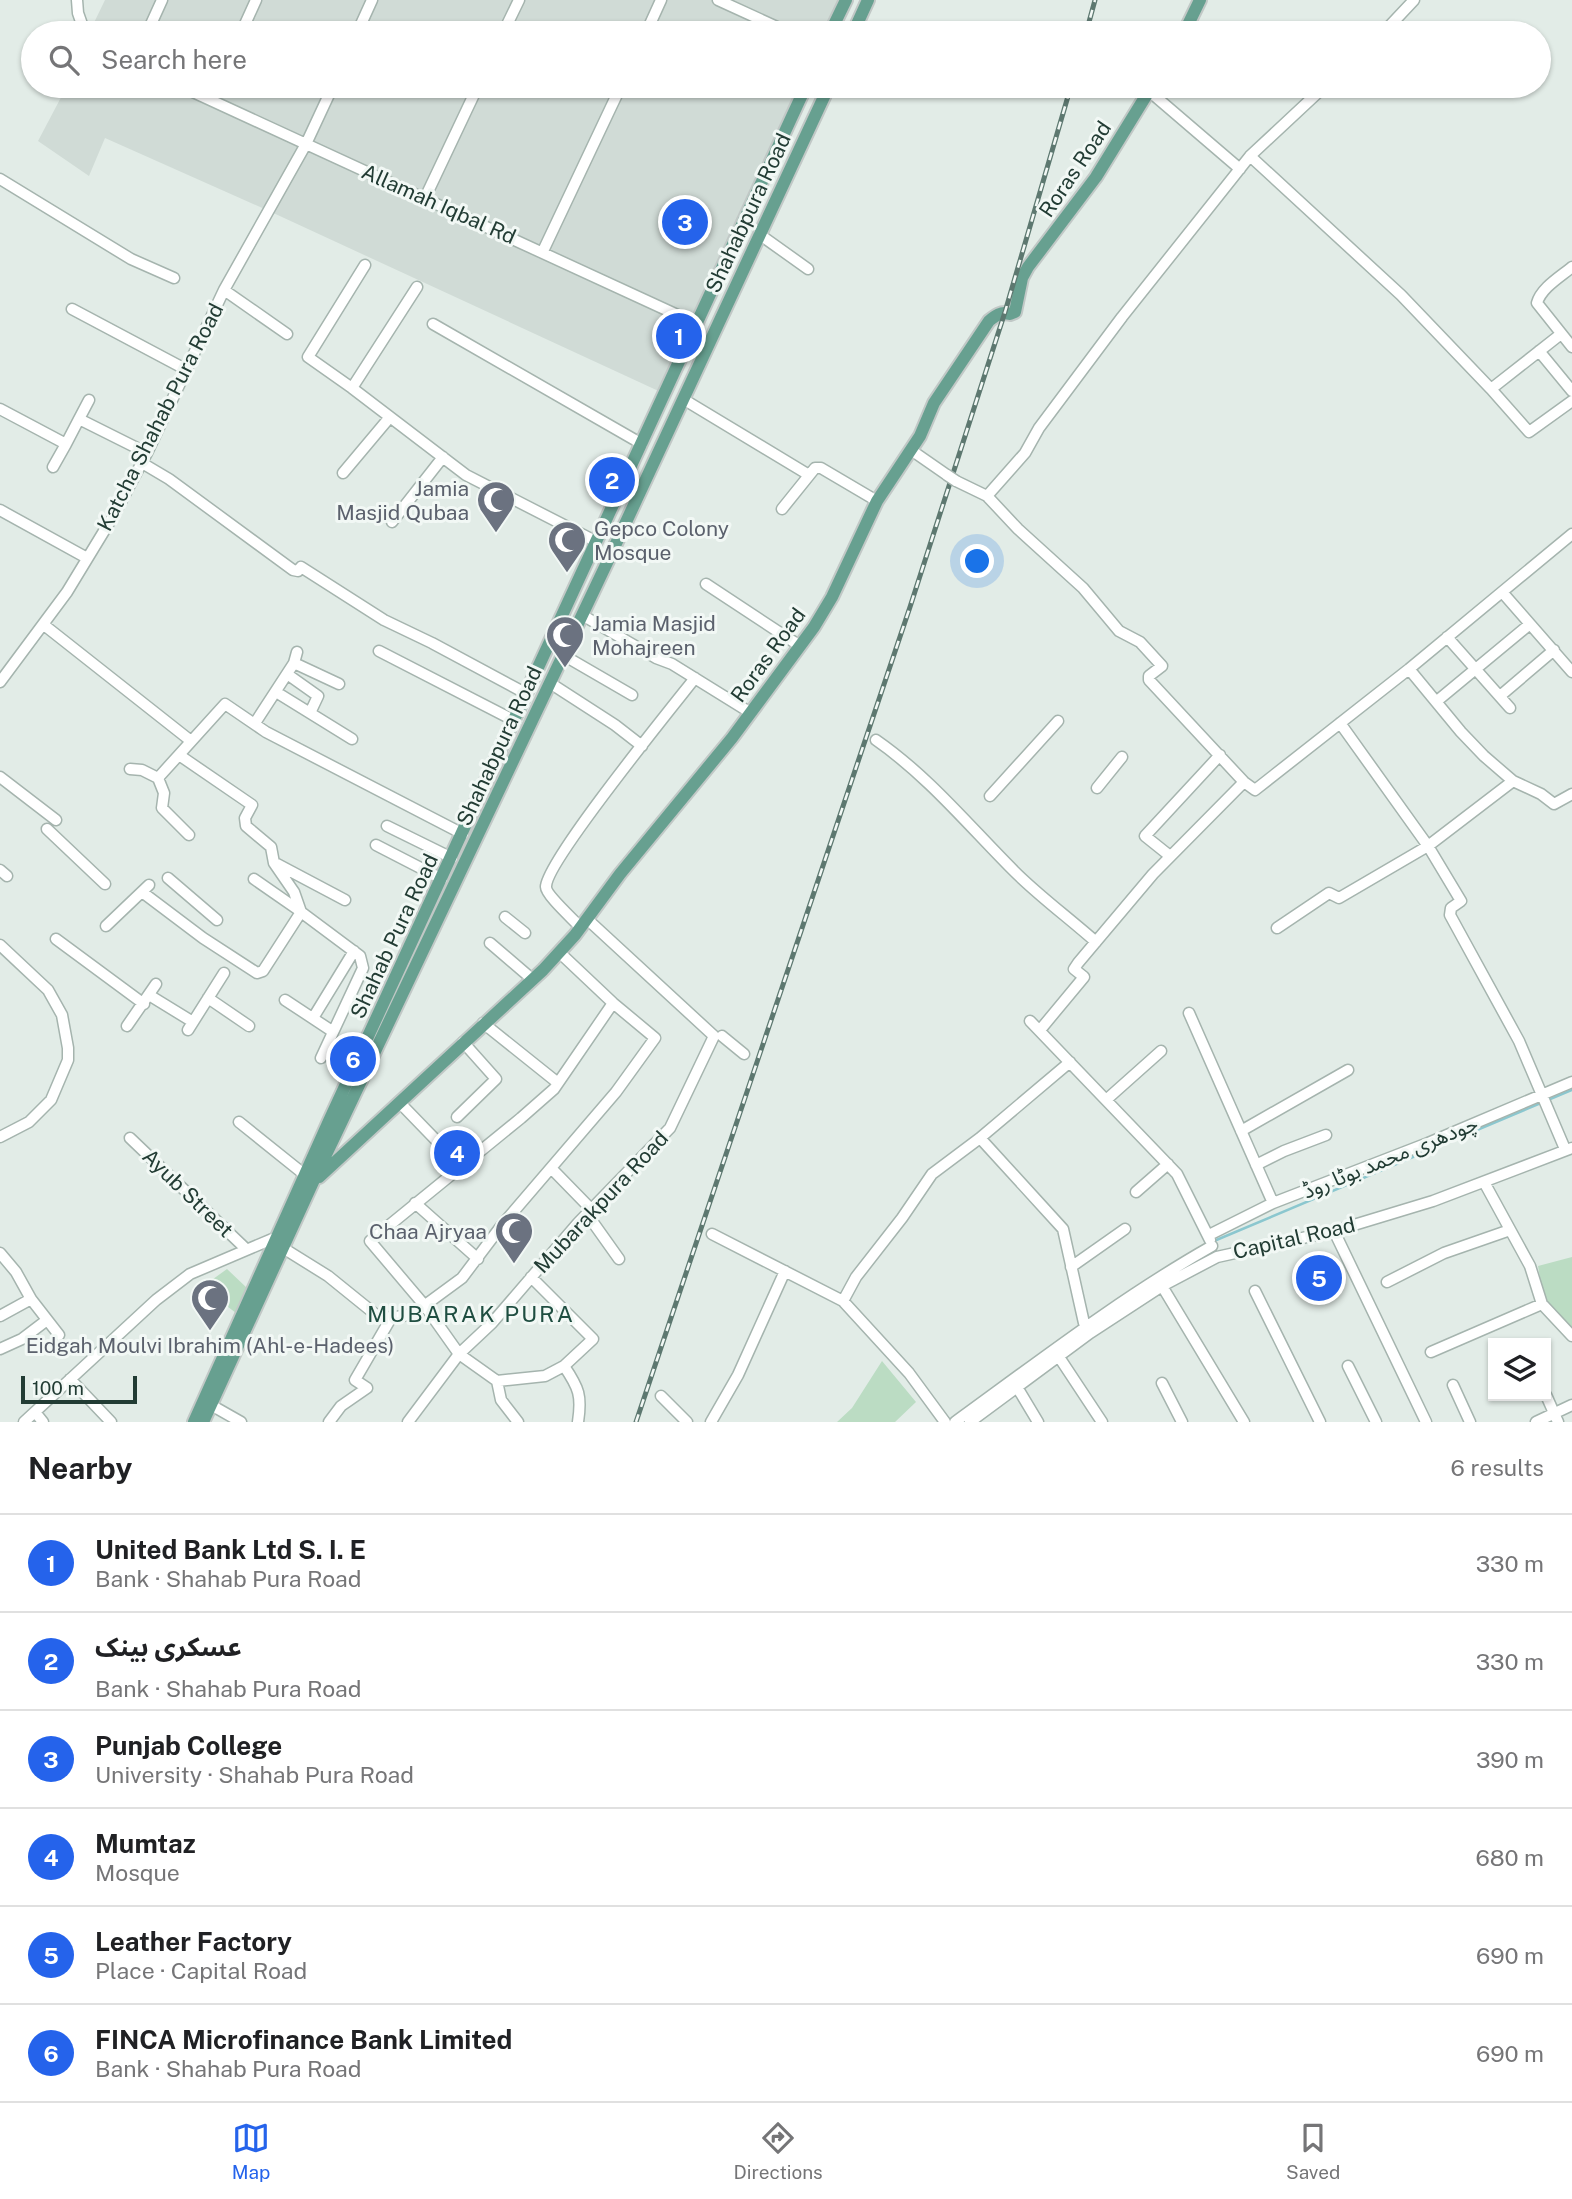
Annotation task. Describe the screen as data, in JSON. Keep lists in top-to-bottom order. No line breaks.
{"streets":{"main road":["Roras Road","Shahabpura Road","Shahab Pura Road"],"street":["Allamah Iqbal Rd","Katcha Shahab Pura Road","چودھری محمد بوٹا روڈ","Ayub Street","Mubarakpura Road","Capital Road"]},"crossings":[["Roras Road","Shahabpura Road"],["Roras Road","Shahab Pura Road"],["Roras Road","Mubarakpura Road"],["Allamah Iqbal Rd","Katcha Shahab Pura Road"],["Allamah Iqbal Rd","Shahab Pura Road"],["Shahabpura Road","Shahab Pura Road"]],"districts":["MUBARAK PURA"],"places":{"mosque":["Jamia Masjid Qubaa","Gepco Colony Mosque","Jamia Masjid Mohajreen","Chaa Ajryaa","Eidgah Moulvi Ibrahim (Ahl-e-Hadees)"]},"scale_bar":"100 m","page":{"search":"Search here","pins":["3","1","2","6","4","5"],"scale":"100 m","heading":["Nearby","6 results"],"list":[{"mark":"1","name":"United Bank Ltd S. I. E","note":"Bank · Shahab Pura Road","value":"330 m"},{"mark":"2","name":"عسکری بینک","note":"Bank · Shahab Pura Road","value":"330 m"},{"mark":"3","name":"Punjab College","note":"University · Shahab Pura Road","value":"390 m"},{"mark":"4","name":"Mumtaz","note":"Mosque","value":"680 m"},{"mark":"5","name":"Leather Factory","note":"Place · Capital Road","value":"690 m"},{"mark":"6","name":"FINCA Microfinance Bank Limited","note":"Bank · Shahab Pura Road","value":"690 m"}],"nav":["Map","Directions","Saved"]}}
